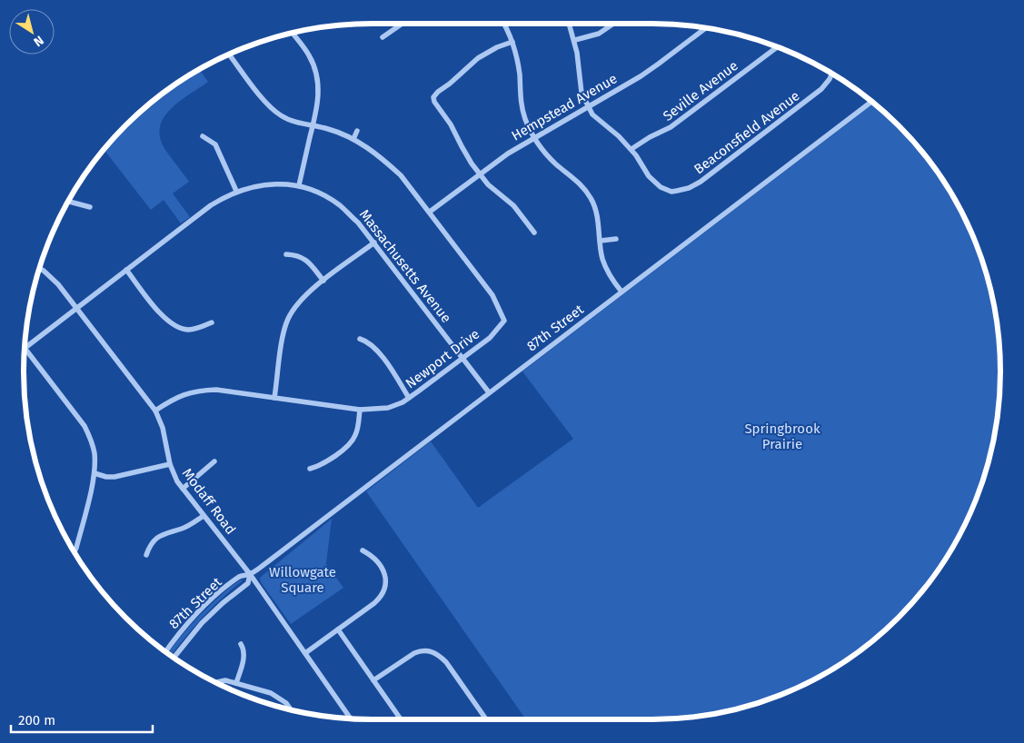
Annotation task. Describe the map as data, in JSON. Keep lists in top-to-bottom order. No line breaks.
{"streets":{"street":["Seville Avenue","Hempstead Avenue","Beaconsfield Avenue","Massachusetts Avenue","87th Street","Newport Drive","Modaff Road"]},"crossings":[["Seville Avenue","Beaconsfield Avenue"],["Hempstead Avenue","Beaconsfield Avenue"],["Hempstead Avenue","Newport Drive"],["Massachusetts Avenue","87th Street"],["Massachusetts Avenue","Newport Drive"],["Massachusetts Avenue","Modaff Road"],["87th Street","Modaff Road"],["Newport Drive","Modaff Road"]],"parks":["Springbrook Prairie","Willowgate Square"],"scale_bar":"200 m","north":"bottom right"}
